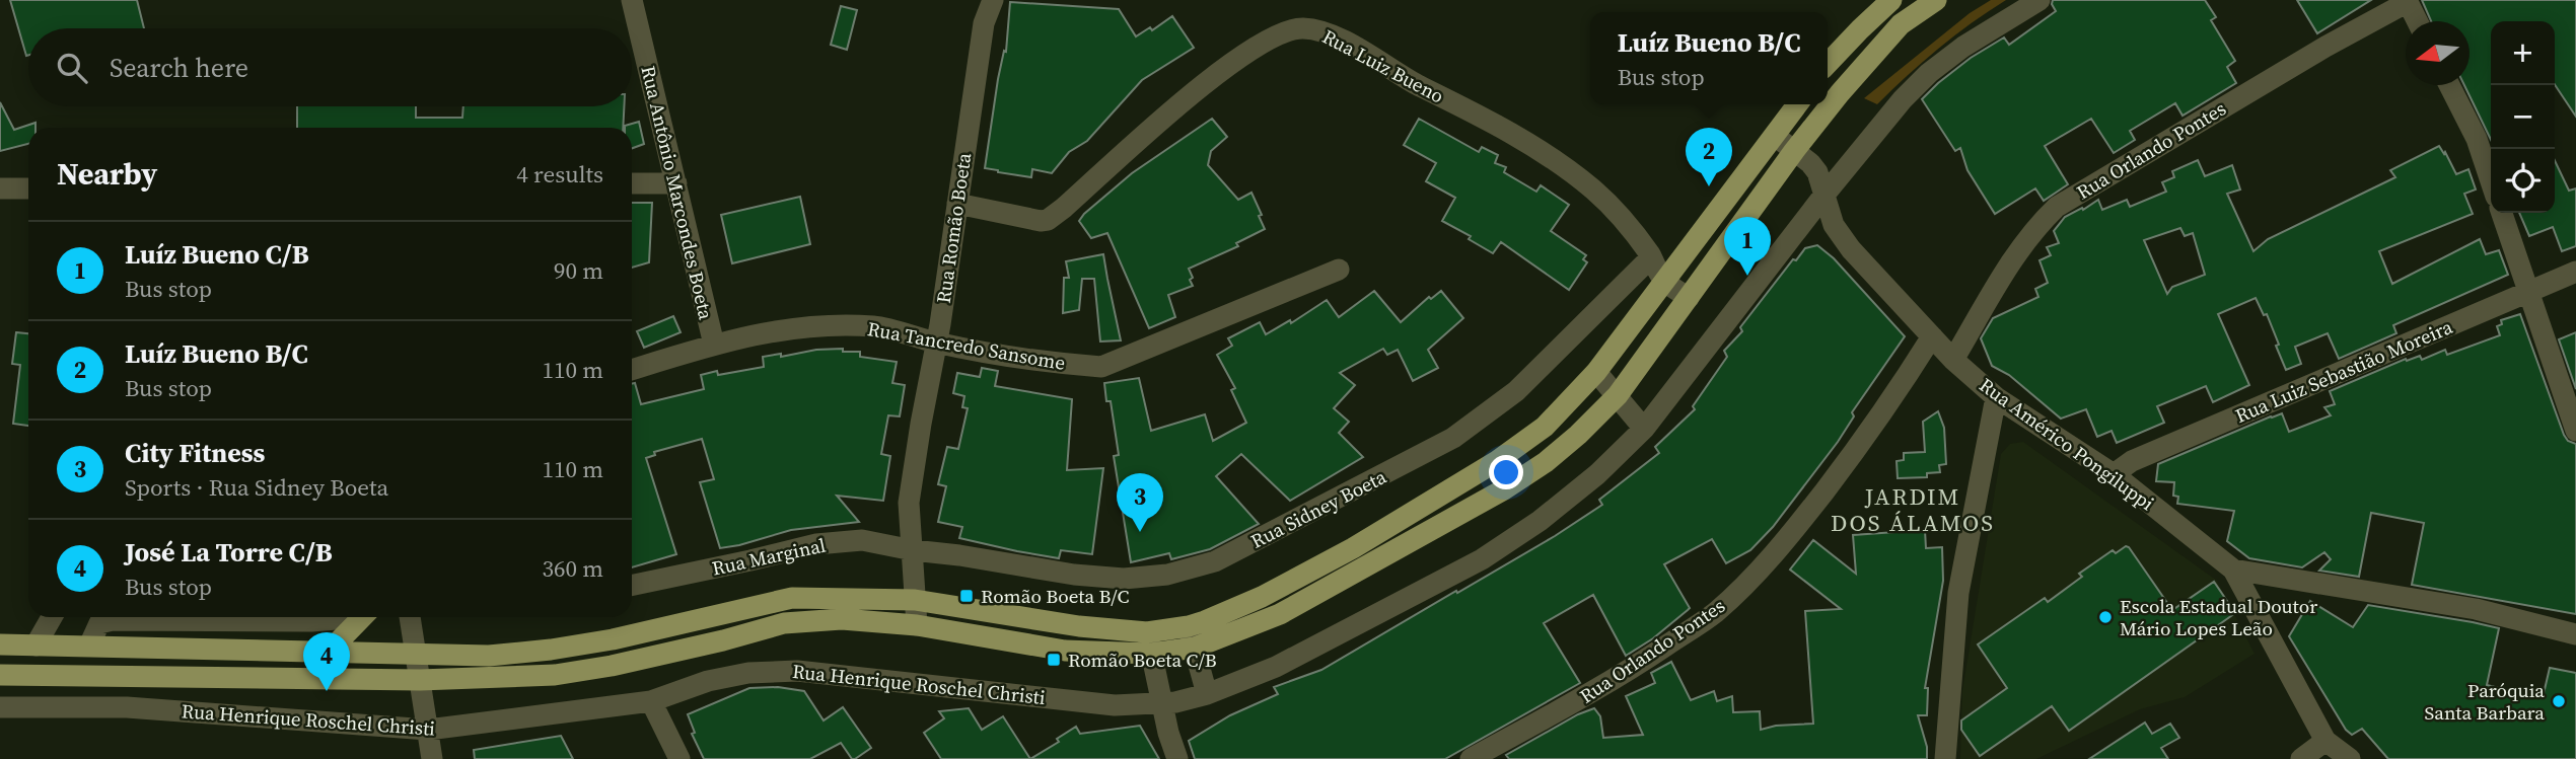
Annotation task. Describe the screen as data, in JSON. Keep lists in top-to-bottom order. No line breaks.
{"streets":{"street":["Rua Luiz Bueno","Rua Orlando Pontes","Rua Antônio Marcondes Boeta","Rua Romão Boeta","Rua Tancredo Sansome","Rua Luiz Sebastião Moreira","Rua Américo Pongiluppi","Rua Sidney Boeta","Rua Marginal","Rua Henrique Roschel Christi"]},"crossings":[["Rua Luiz Bueno","Rua Romão Boeta"],["Rua Luiz Bueno","Rua Sidney Boeta"],["Rua Orlando Pontes","Rua Américo Pongiluppi"],["Rua Antônio Marcondes Boeta","Rua Tancredo Sansome"],["Rua Romão Boeta","Rua Tancredo Sansome"],["Rua Romão Boeta","Rua Sidney Boeta"],["Rua Romão Boeta","Rua Marginal"],["Rua Luiz Sebastião Moreira","Rua Américo Pongiluppi"],["Rua Américo Pongiluppi","Rua Henrique Roschel Christi"],["Rua Sidney Boeta","Rua Marginal"]],"districts":["JARDIM DOS ÁLAMOS"],"places":{"transit":["Romão Boeta B/C","Romão Boeta C/B"],"other":["Escola Estadual Doutor Mário Lopes Leão","Paróquia Santa Barbara"]},"north":"left","page":{"popup":["Luíz Bueno B/C","Bus stop"],"map_buttons":["+","−"],"search":"Search here","pins":["2","1","3","4"],"heading":["Nearby","4 results"],"list":[{"mark":"1","name":"Luíz Bueno C/B","note":"Bus stop","value":"90 m"},{"mark":"2","name":"Luíz Bueno B/C","note":"Bus stop","value":"110 m"},{"mark":"3","name":"City Fitness","note":"Sports · Rua Sidney Boeta","value":"110 m"},{"mark":"4","name":"José La Torre C/B","note":"Bus stop","value":"360 m"}]}}
